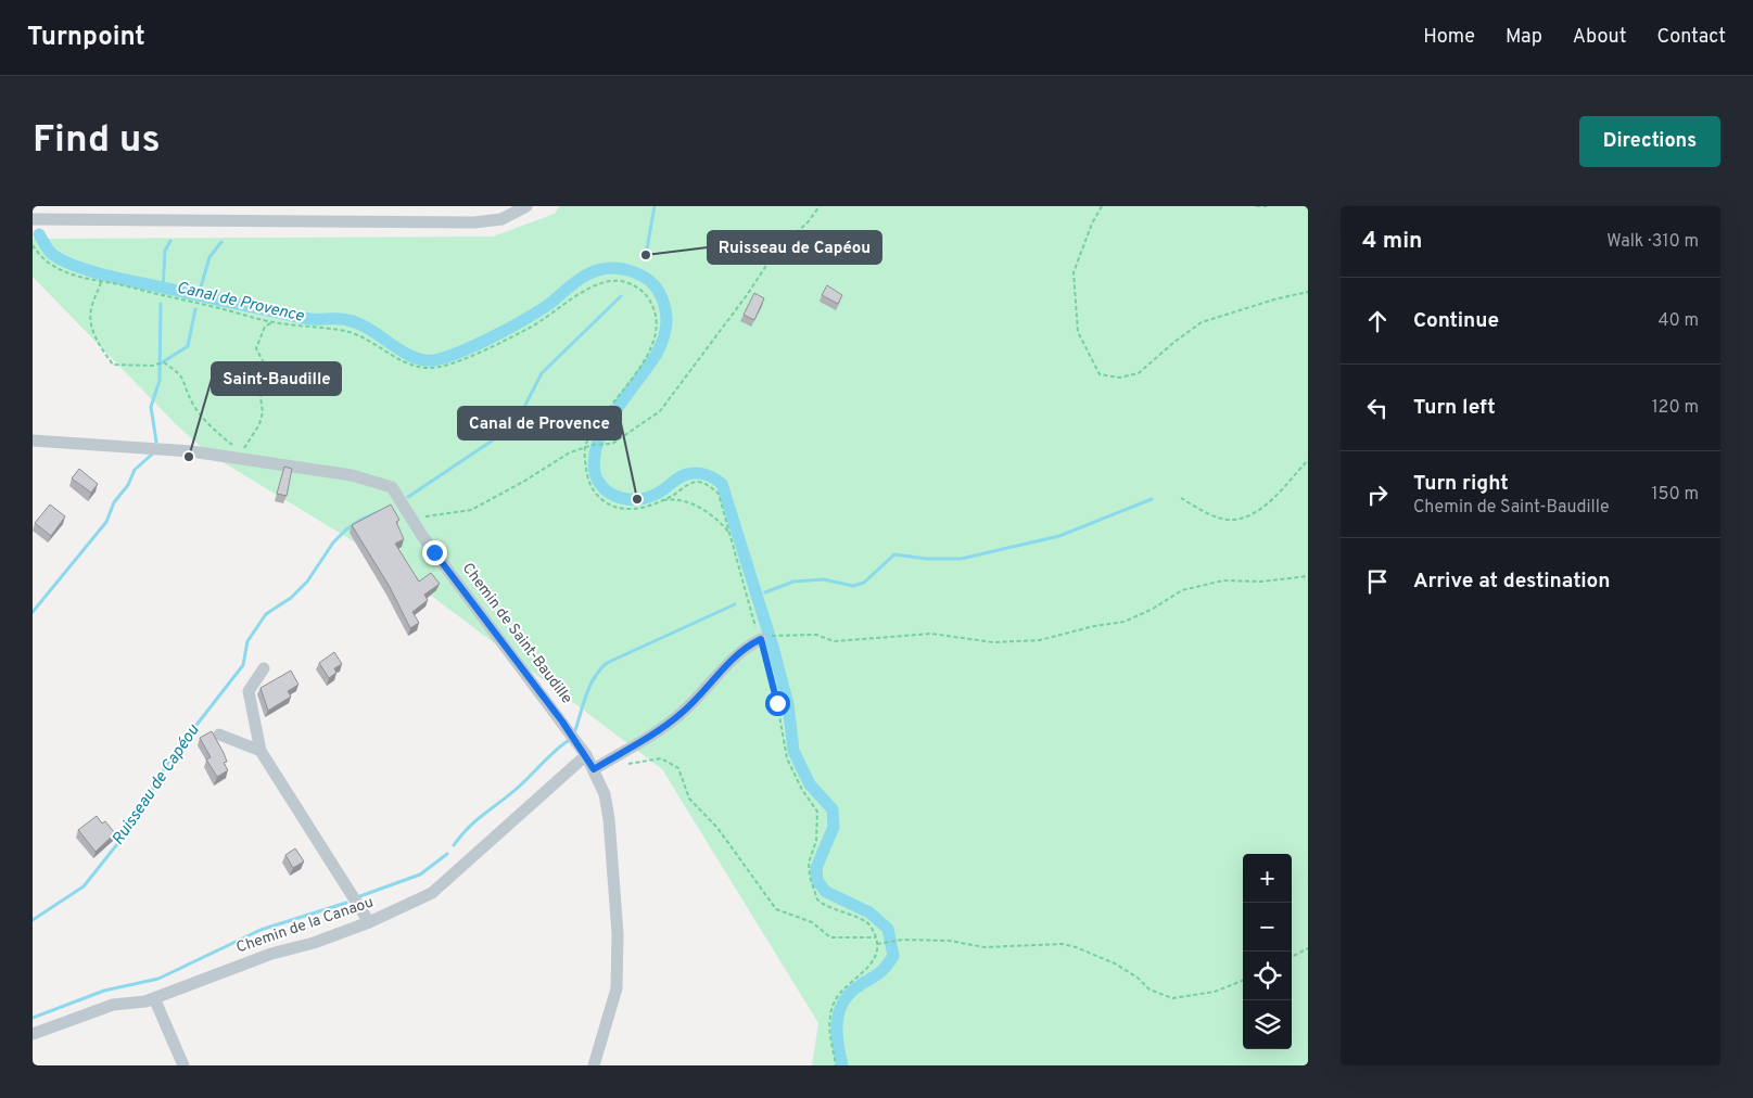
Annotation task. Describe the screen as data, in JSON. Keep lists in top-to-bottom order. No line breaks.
{"streets":{"street":["Chemin de Saint-Baudille","Chemin de la Canaou"]},"crossings":[["Chemin de Saint-Baudille","Chemin de la Canaou"]],"water":["Canal de Provence","Ruisseau de Capéou"],"places":["Ruisseau de Capéou","Saint-Baudille","Canal de Provence"],"page":{"header":"Turnpoint","nav":["Home","Map","About","Contact"],"buttons":"Directions","title":"Find us","heading":["4 min","Walk · 310 m"],"list":[["Continue","40 m"],["Turn left","120 m"],["Turn right","Chemin de Saint-Baudille","150 m"],"Arrive at destination"],"map_buttons":["+","−"]}}
